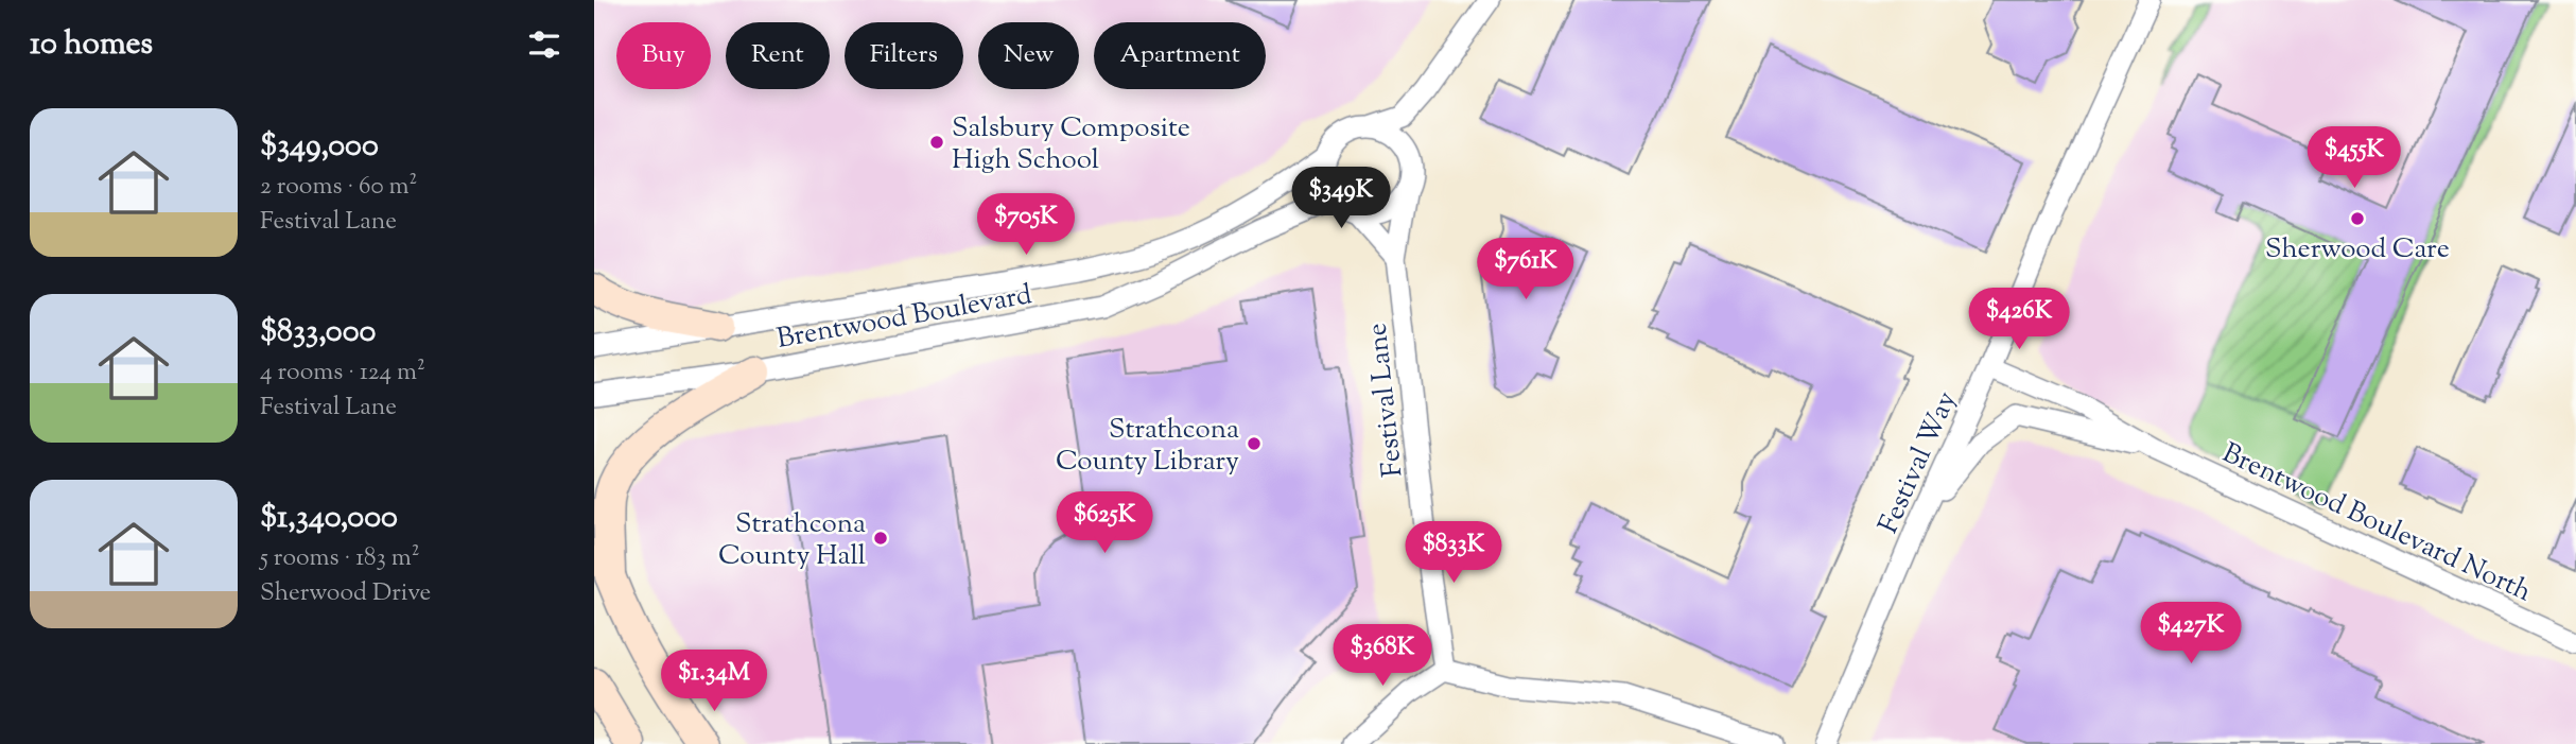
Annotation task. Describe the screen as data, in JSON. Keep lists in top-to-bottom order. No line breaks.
{"streets":{"street":["Brentwood Boulevard","Festival Lane","Festival Way","Brentwood Boulevard North"]},"crossings":[["Brentwood Boulevard","Festival Lane"]],"places":["Salsbury Composite High School","Sherwood Care","Strathcona County Library","Strathcona County Hall"],"page":{"heading":"10 homes","chip":["Buy","Rent","Filters","New","Apartment"],"list":[{"name":"$349,000","note":"2 rooms · 60 m² · Festival Lane"},{"name":"$833,000","note":"4 rooms · 124 m² · Festival Lane"},{"name":"$1,340,000","note":"5 rooms · 183 m² · Sherwood Drive"}],"price":["$455K","$349K","$705K","$761K","$426K","$625K","$833K","$427K","$368K","$1.34M"]}}
